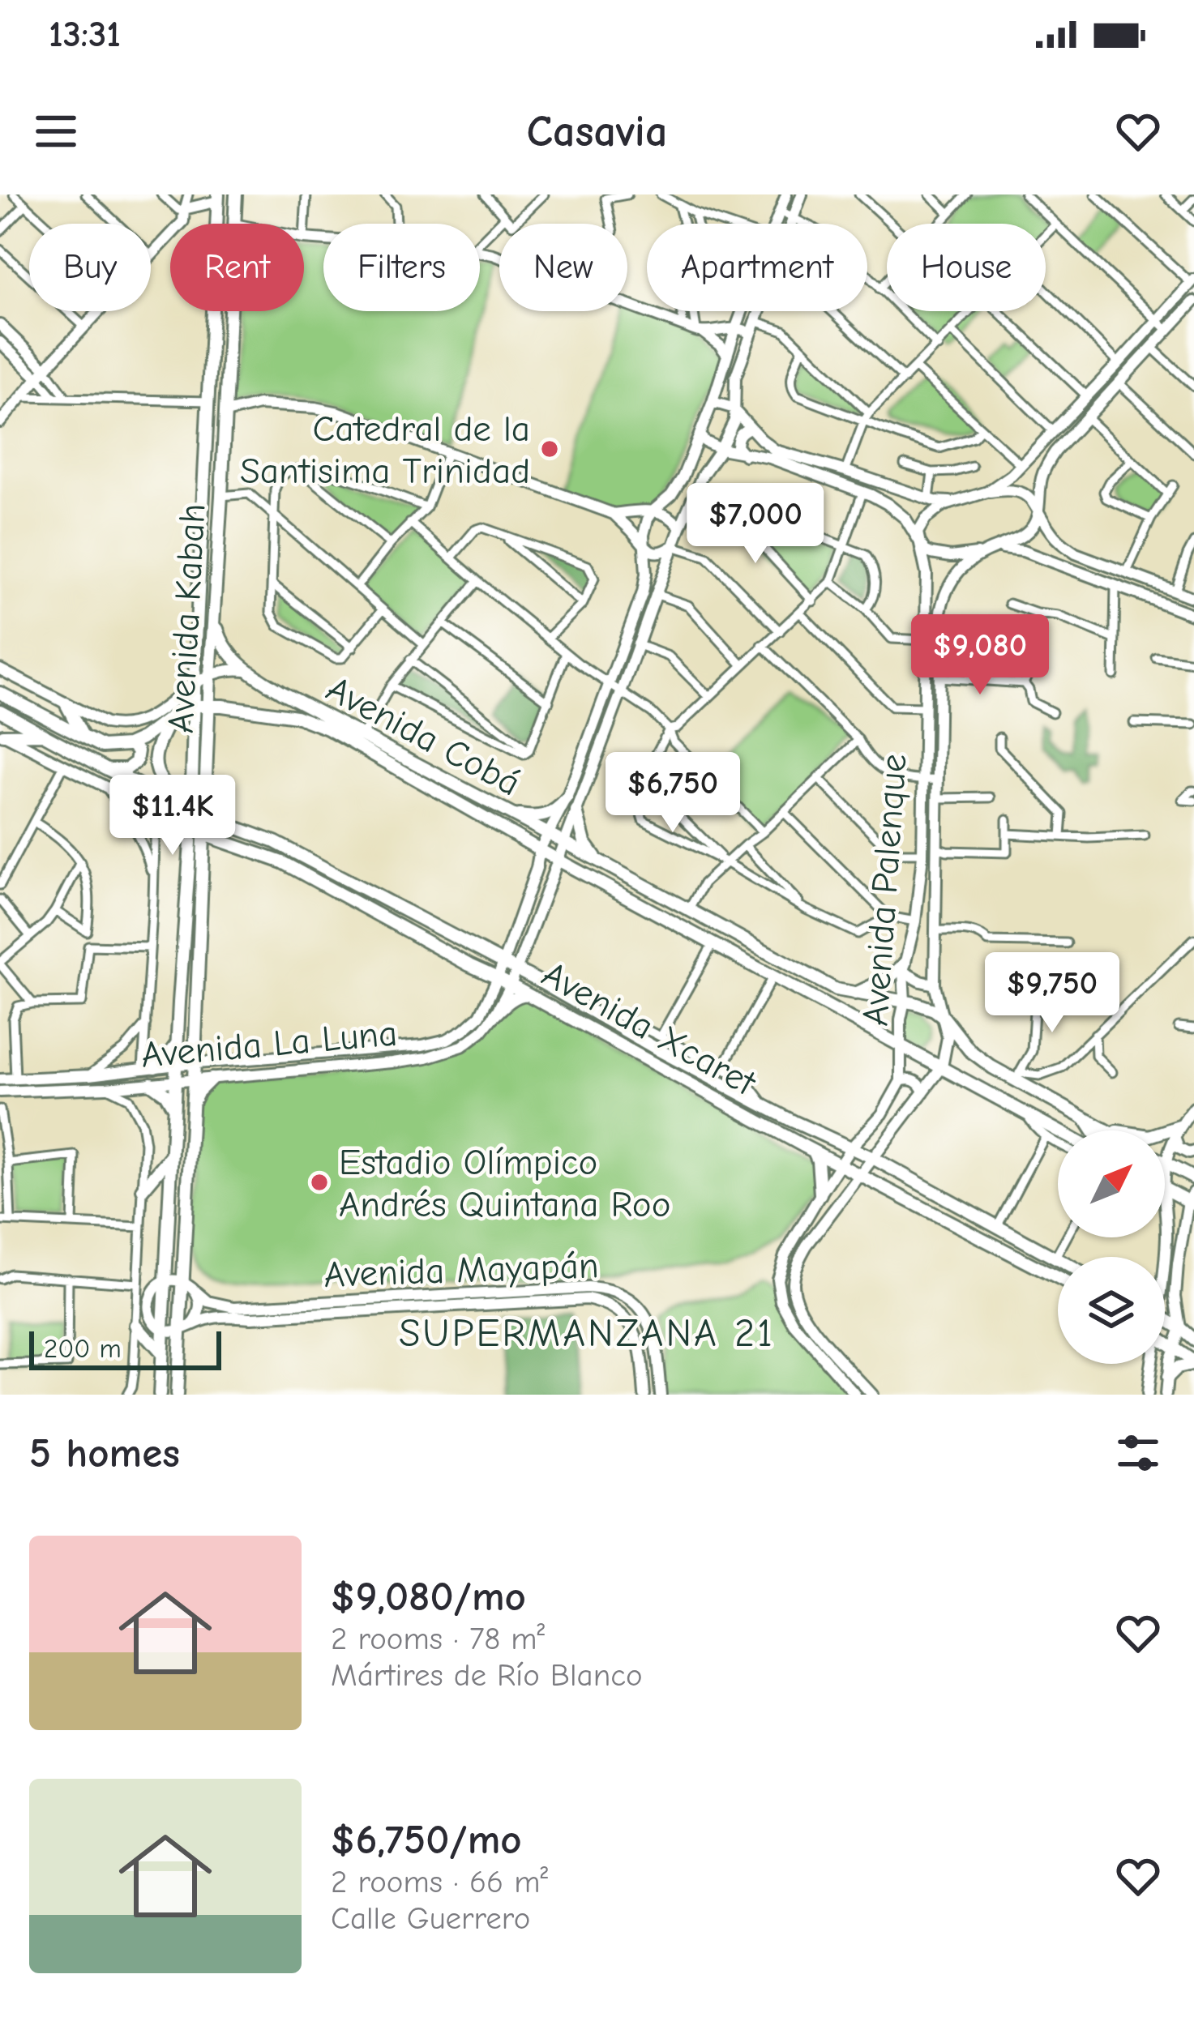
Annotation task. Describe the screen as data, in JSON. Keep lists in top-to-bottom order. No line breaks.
{"streets":{"main road":["Avenida Kabah","Avenida Cobá","Avenida Xcaret"],"street":["Avenida Palenque","Avenida La Luna","Avenida Mayapán"]},"crossings":[["Avenida Kabah","Avenida Cobá"],["Avenida Kabah","Avenida Xcaret"],["Avenida Kabah","Avenida La Luna"],["Avenida Kabah","Avenida Mayapán"],["Avenida Cobá","Avenida Palenque"],["Avenida Cobá","Avenida La Luna"],["Avenida Palenque","Avenida Xcaret"],["Avenida Xcaret","Avenida La Luna"]],"districts":["SUPERMANZANA 21"],"places":["Catedral de la Santisima Trinidad","Estadio Olímpico Andrés Quintana Roo"],"scale_bar":"200 m","north":"top right","page":{"status":"13:31","header":"Casavia","chip":["Buy","Rent","Filters","New","Apartment","House"],"price":["$7,000","$9,080","$6,750","$11.4K","$9,750"],"scale":"200 m","heading":"5 homes","list":[{"name":"$9,080/mo","note":"2 rooms · 78 m² · Mártires de Río Blanco"},{"name":"$6,750/mo","note":"2 rooms · 66 m² · Calle Guerrero"}]}}
